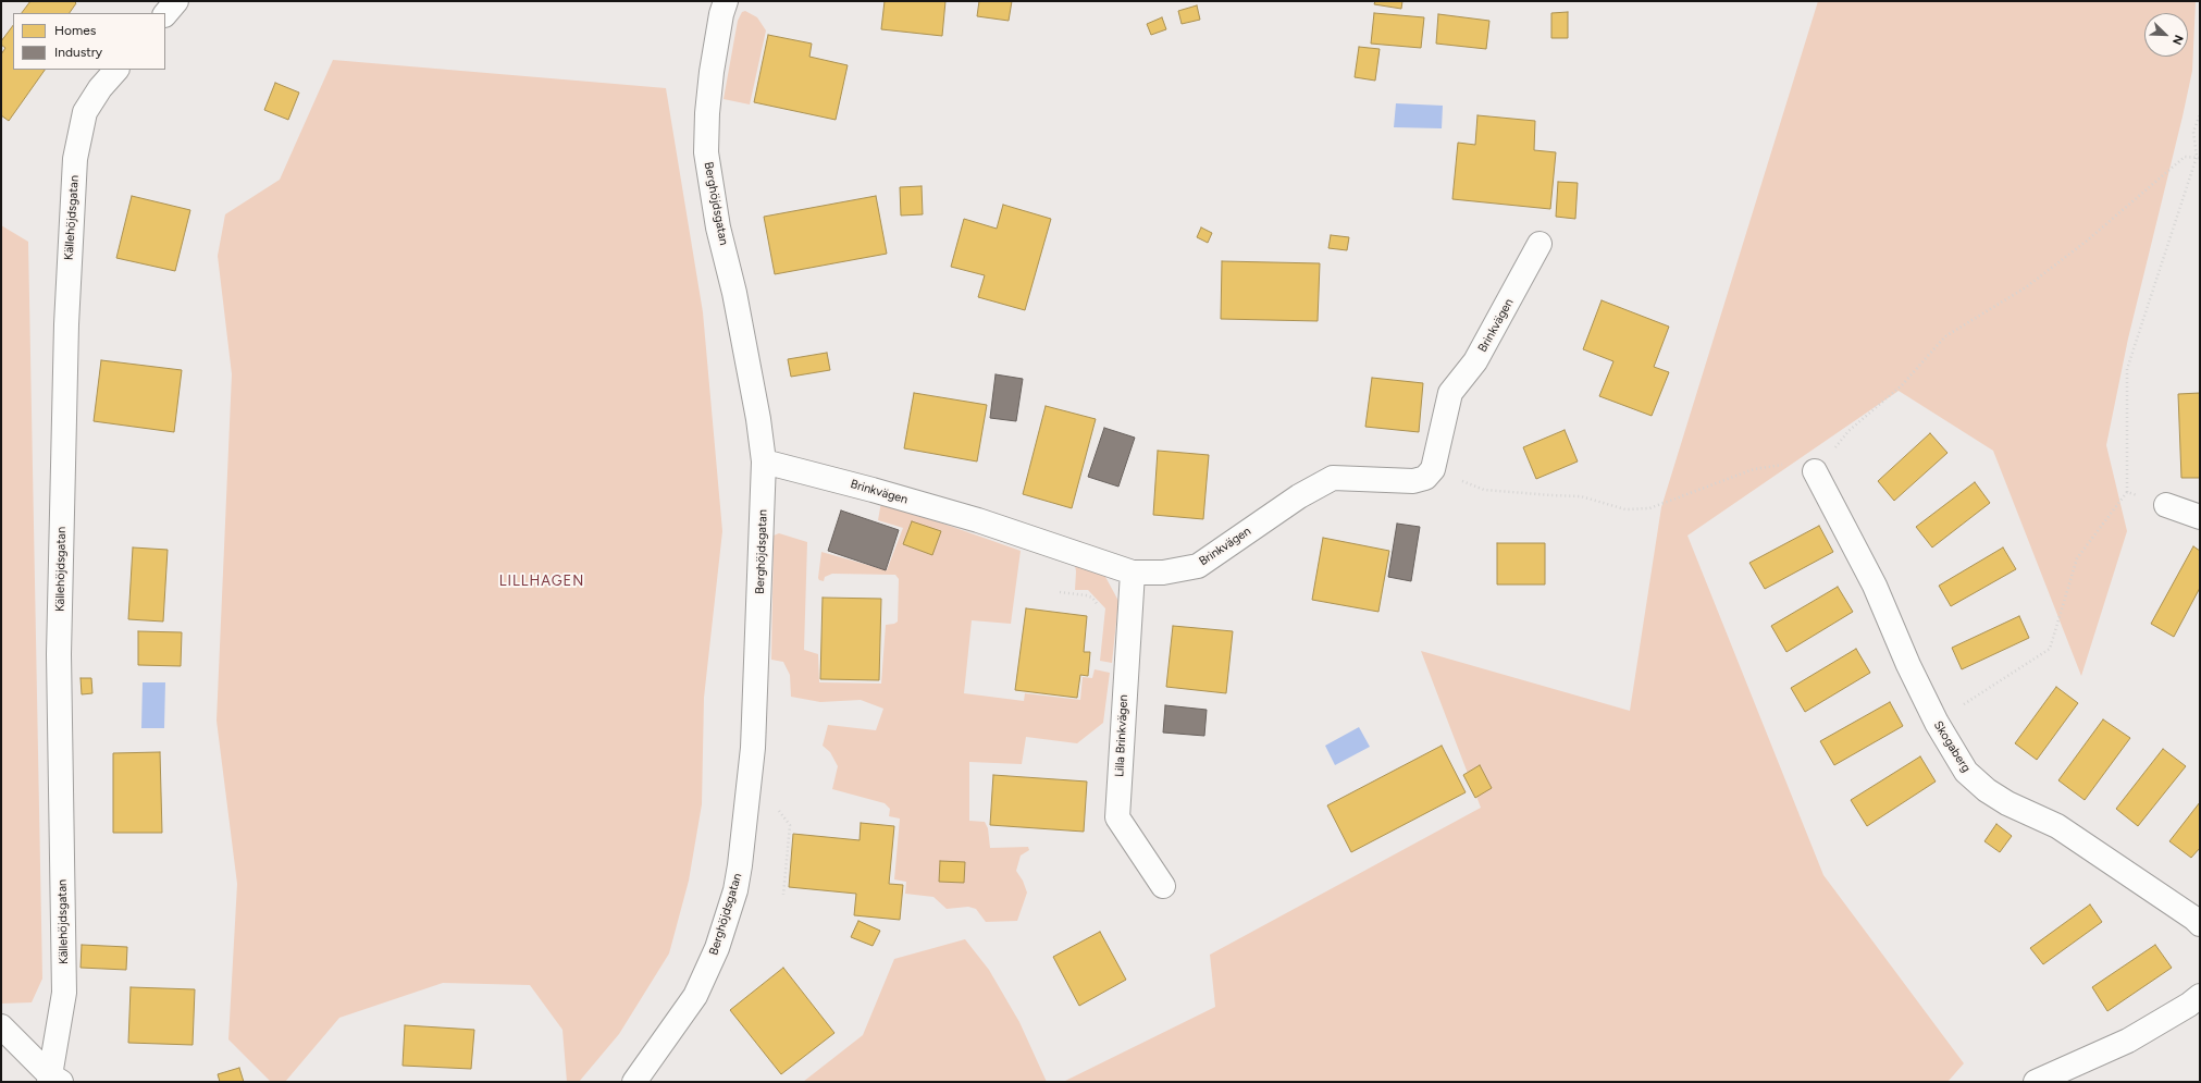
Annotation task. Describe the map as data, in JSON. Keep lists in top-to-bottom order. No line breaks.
{"streets":{"street":["Berghöjdsgatan","Källehöjdsgatan","Brinkvägen","Lilla Brinkvägen","Skogaberg"]},"crossings":[["Berghöjdsgatan","Brinkvägen"],["Brinkvägen","Lilla Brinkvägen"]],"districts":["LILLHAGEN"],"legend":["Homes","Industry"],"north":"bottom right"}
